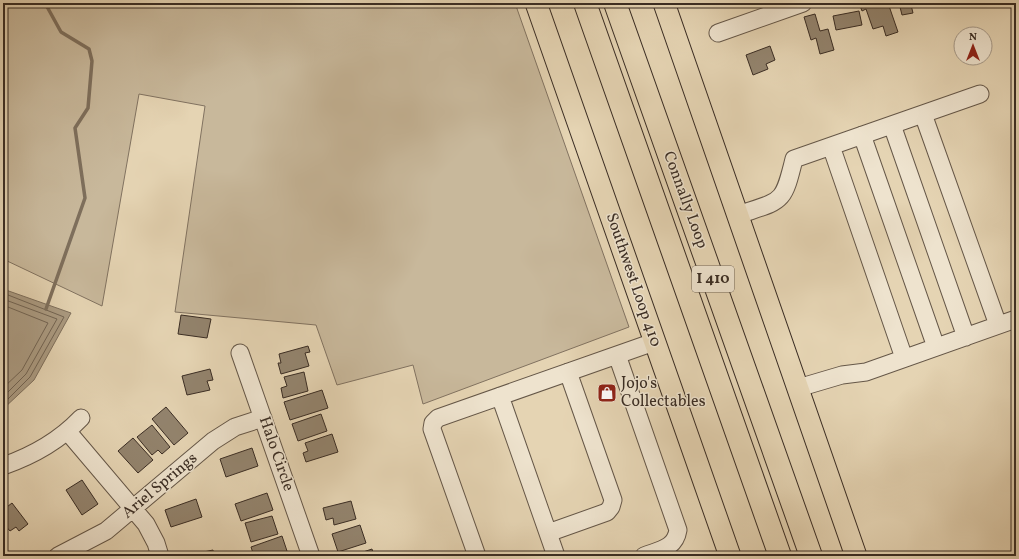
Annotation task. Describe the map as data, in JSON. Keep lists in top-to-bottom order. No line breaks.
{"streets":{"highway":["Connally Loop","I 410"],"main road":["Southwest Loop 410"],"street":["Halo Circle","Ariel Springs"]},"crossings":[["Halo Circle","Ariel Springs"]],"places":{"shop":["Jojo's Collectables"]},"north":"top"}
